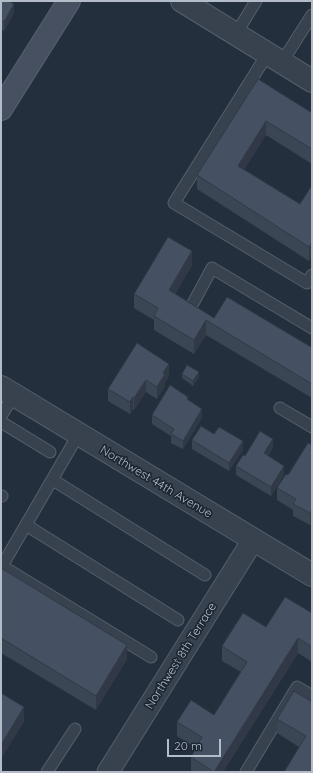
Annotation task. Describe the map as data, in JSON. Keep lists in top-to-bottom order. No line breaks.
{"streets":{"street":["Northwest 44th Avenue","Northwest 8th Terrace"]},"crossings":[["Northwest 44th Avenue","Northwest 8th Terrace"]],"scale_bar":"20 m"}
